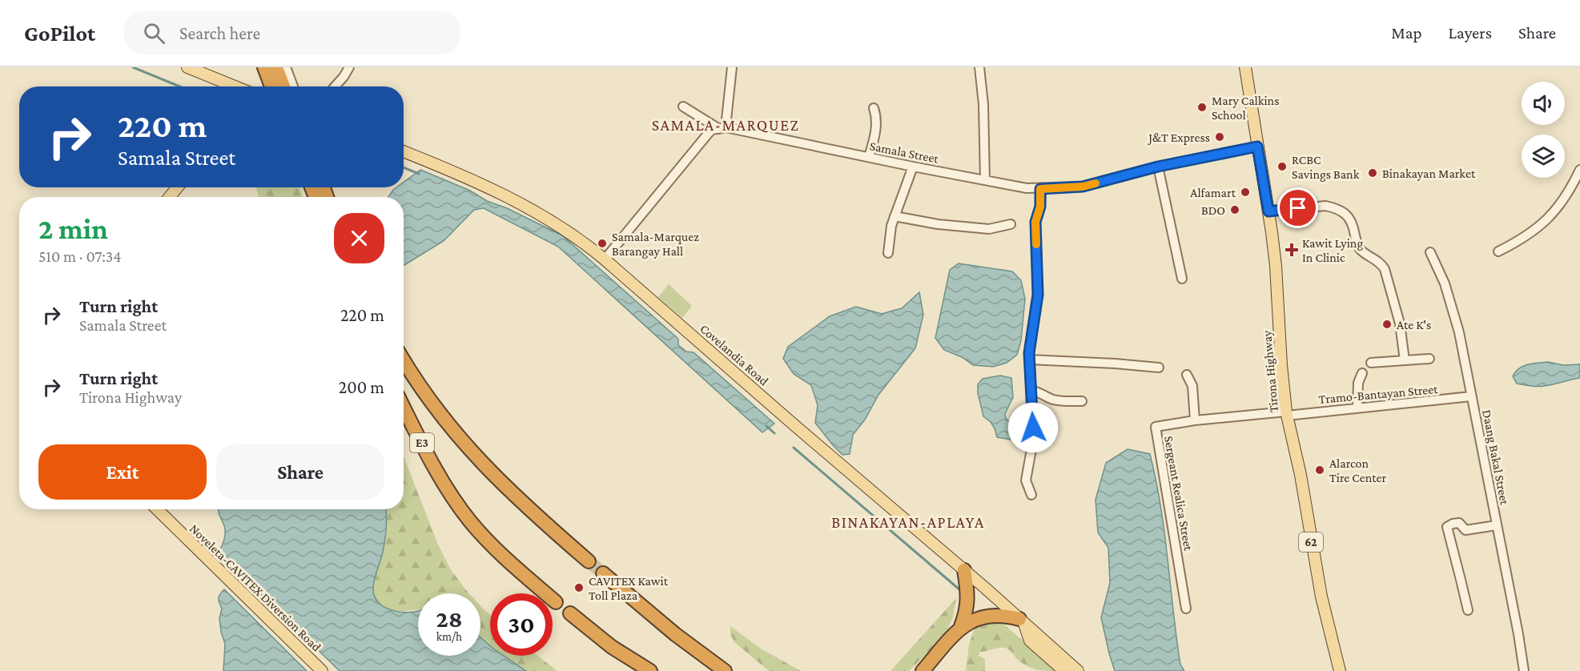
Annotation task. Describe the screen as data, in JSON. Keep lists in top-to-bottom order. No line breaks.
{"streets":{"highway":["E3"],"main road":["Covelandia Road","Tirona Highway","62","Noveleta-CAVITEX Diversion Road"],"street":["Samala Street","Tramo-Bantayan Street","Daang Bakal Street","Sergeant Realica Street"]},"crossings":[["Samala Street","Tirona Highway"],["Tirona Highway","Tramo-Bantayan Street"],["Tirona Highway","Sergeant Realica Street"],["Tramo-Bantayan Street","Daang Bakal Street"],["Tramo-Bantayan Street","Sergeant Realica Street"]],"districts":["SAMALA-MARQUEZ","BINAKAYAN-APLAYA"],"places":{"other":["Mary Calkins School","J&T Express","RCBC Savings Bank","Binakayan Market","Alfamart","BDO","Samala-Marquez Barangay Hall","Ate K's","Alarcon Tire Center","CAVITEX Kawit Toll Plaza"],"health":["Kawit Lying In Clinic"]},"page":{"header":"GoPilot","search":"Search here","nav":["Map","Layers","Share"],"turn":["220 m","Samala Street"],"heading":["2 min","510 m · 07:34"],"list":[{"name":"Turn right","note":"Samala Street","value":"220 m"},{"name":"Turn right","note":"Tirona Highway","value":"200 m"}],"buttons":["Exit","Share"],"speed":"28 km/h","limit":"30"}}
